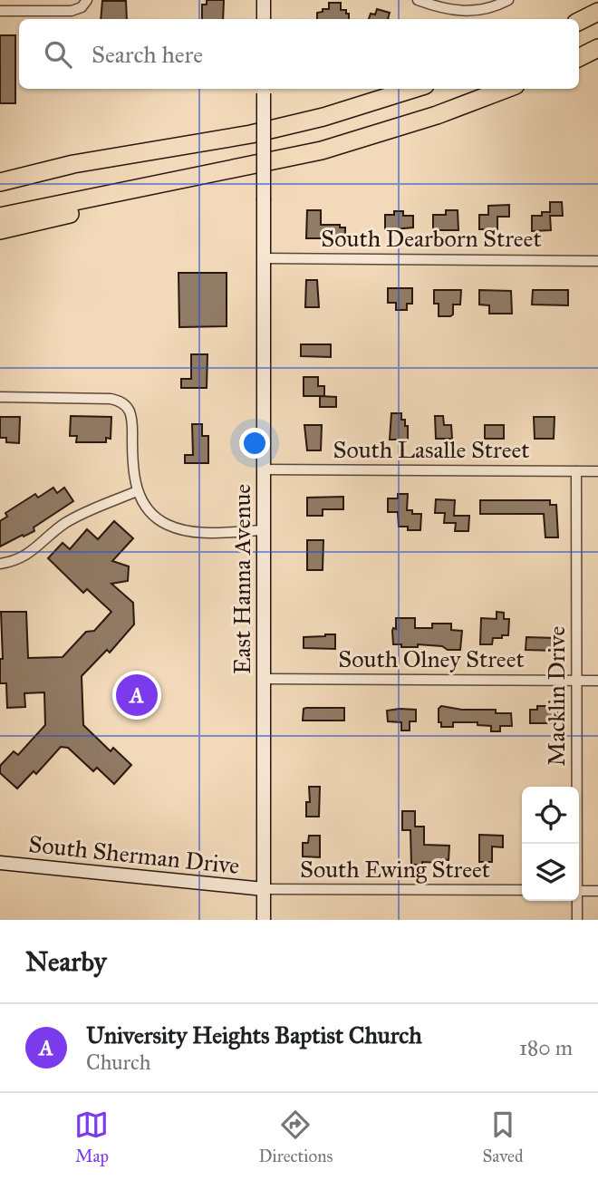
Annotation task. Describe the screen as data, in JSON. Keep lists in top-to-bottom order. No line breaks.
{"streets":{"main road":["East Hanna Avenue","South Sherman Drive"],"street":["South Dearborn Street","South Lasalle Street","South Olney Street","Macklin Drive","South Ewing Street"]},"crossings":[["South Dearborn Street","East Hanna Avenue"],["South Lasalle Street","East Hanna Avenue"],["South Lasalle Street","Macklin Drive"],["East Hanna Avenue","South Olney Street"],["East Hanna Avenue","South Sherman Drive"],["East Hanna Avenue","South Ewing Street"],["South Olney Street","Macklin Drive"],["South Sherman Drive","South Ewing Street"]],"page":{"search":"Search here","pins":"A","heading":"Nearby","list":[{"mark":"A","name":"University Heights Baptist Church","note":"Church","value":"180 m"}],"nav":["Map","Directions","Saved"]}}
